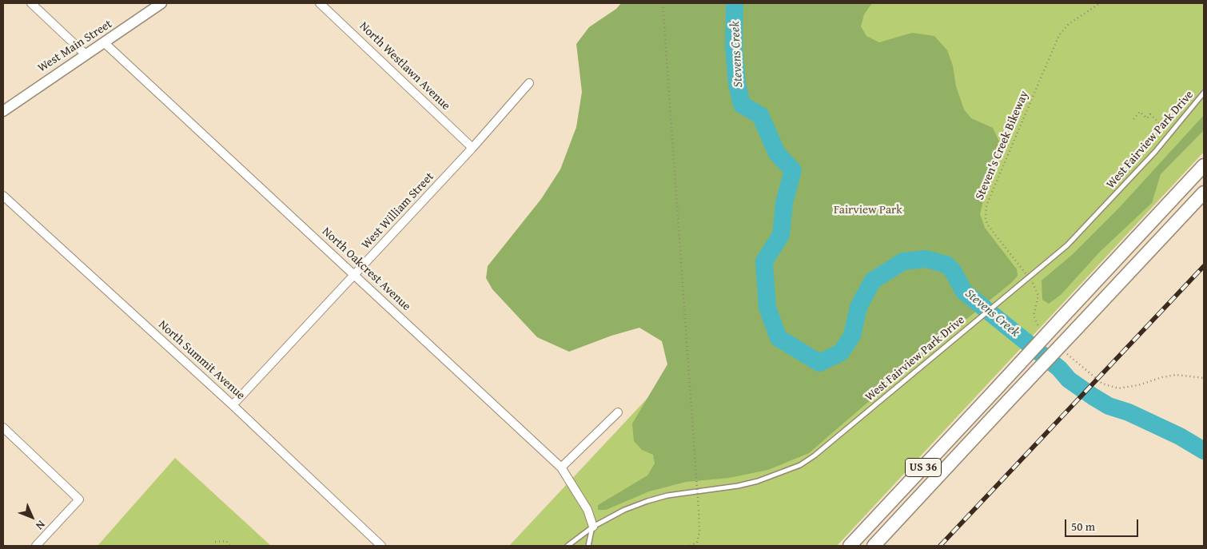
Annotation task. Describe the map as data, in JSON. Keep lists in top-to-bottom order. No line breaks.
{"streets":{"main road":["US 36"],"street":["West Main Street","North Westlawn Avenue","West William Street","North Oakcrest Avenue","North Summit Avenue"],"lane":["West Fairview Park Drive"],"path":["Steven's Creek Bikeway"]},"crossings":[["West Main Street","North Oakcrest Avenue"],["North Westlawn Avenue","West William Street"],["West Fairview Park Drive","Steven's Creek Bikeway"],["West Fairview Park Drive","North Oakcrest Avenue"],["West William Street","North Oakcrest Avenue"],["West William Street","North Summit Avenue"]],"water":["Stevens Creek"],"parks":["Fairview Park"],"scale_bar":"50 m","north":"bottom right"}
